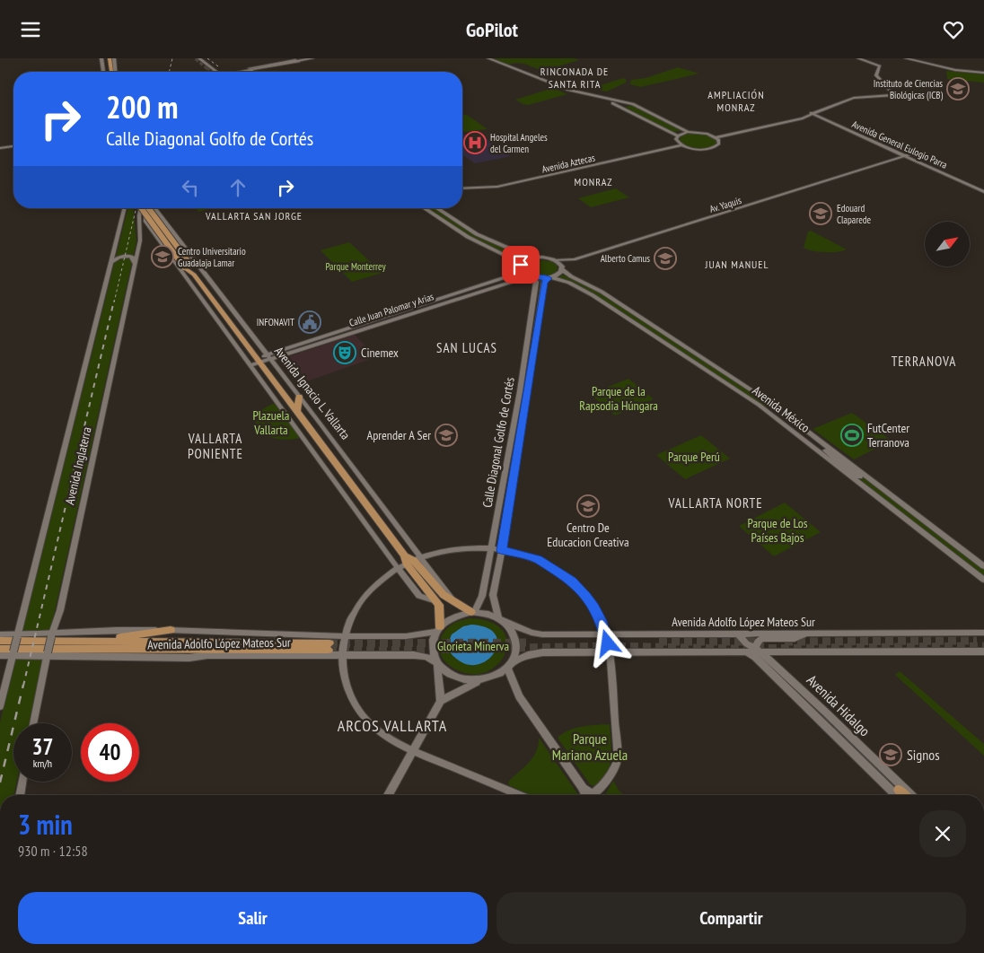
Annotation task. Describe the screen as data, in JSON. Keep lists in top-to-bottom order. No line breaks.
{"streets":{"main road":["Avenida Ignacio L. Vallarta","Avenida México","Avenida Adolfo López Mateos Sur","Avenida Hidalgo"],"street":["Avenida General Eulogio Parra","Avenida Aztecas","Av. Yaquis","Calle Juan Palomar y Arias","Calle Diagonal Golfo de Cortés","Avenida Inglaterra"]},"crossings":[["Avenida General Eulogio Parra","Av. Yaquis"],["Av. Yaquis","Avenida México"],["Calle Juan Palomar y Arias","Avenida Ignacio L. Vallarta"],["Calle Juan Palomar y Arias","Avenida México"],["Calle Juan Palomar y Arias","Calle Diagonal Golfo de Cortés"],["Avenida Ignacio L. Vallarta","Calle Diagonal Golfo de Cortés"],["Avenida Ignacio L. Vallarta","Avenida Adolfo López Mateos Sur"],["Avenida México","Calle Diagonal Golfo de Cortés"],["Calle Diagonal Golfo de Cortés","Avenida Adolfo López Mateos Sur"],["Avenida Inglaterra","Avenida Adolfo López Mateos Sur"],["Avenida Adolfo López Mateos Sur","Avenida Hidalgo"]],"districts":["RINCONADA DE SANTA RITA","AMPLIACIÓN MONRAZ","MONRAZ","VALLARTA SAN JORGE","JUAN MANUEL","SAN LUCAS","TERRANOVA","VALLARTA PONIENTE","VALLARTA NORTE","ARCOS VALLARTA"],"parks":["Parque Monterrey","Parque de la Rapsodia Húngara","Plazuela Vallarta","Parque Perú","Parque de Los Países Bajos","Glorieta Minerva","Parque Mariano Azuela"],"places":{"school or university":["Instituto de Ciencias Biológicas (ICB)","Edouard Claparede","Centro Universitario Guadalaja Lamar","Alberto Camus","Aprender A Ser","Centro De Educacion Creativa","Signos"],"hospital":["Hospital Angeles del Carmen"],"public building":["INFONAVIT"],"theatre":["Cinemex"],"sports":["FutCenter Terranova"]},"north":"top right","page":{"header":"GoPilot","turn":["200 m","Calle Diagonal Golfo de Cortés"],"speed":"37 km/h","limit":"40","heading":["3 min","930 m · 12:58"],"buttons":["Salir","Compartir"]}}
